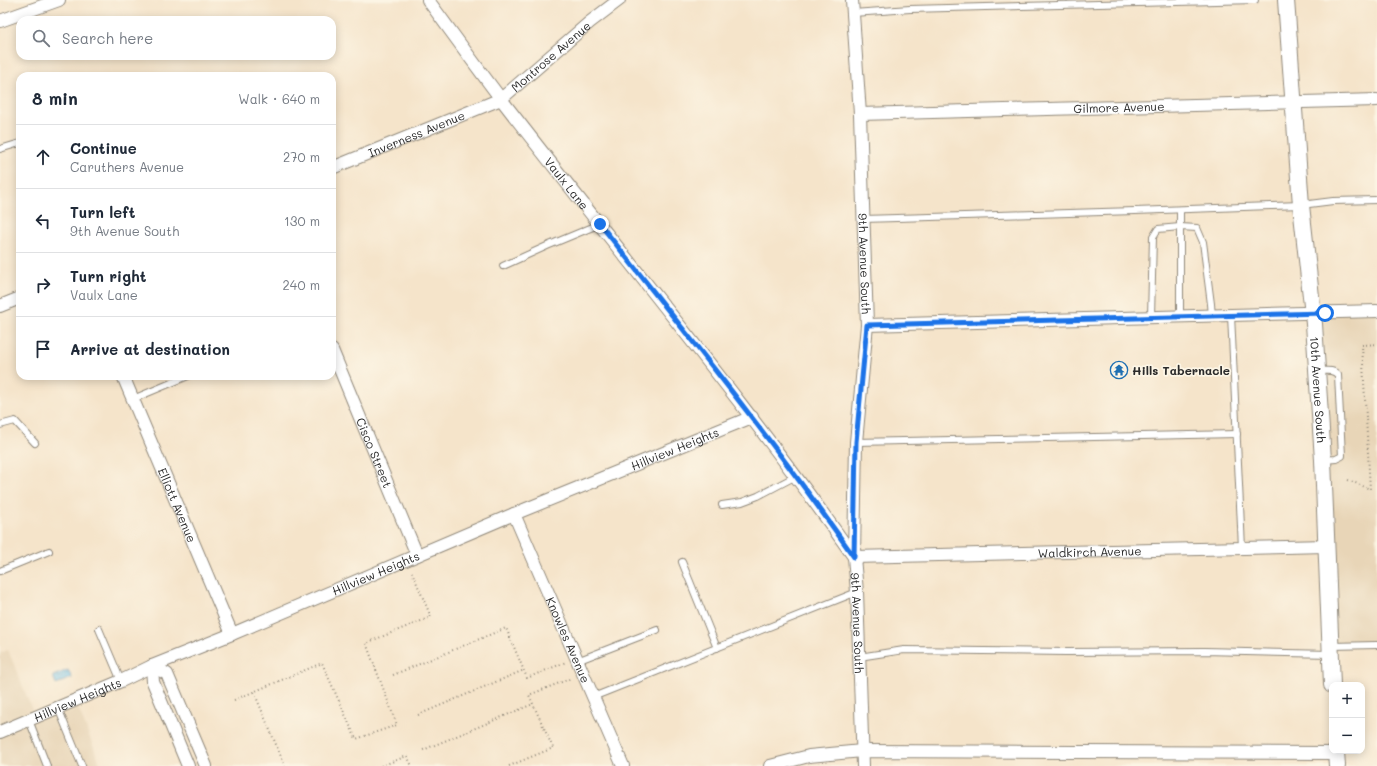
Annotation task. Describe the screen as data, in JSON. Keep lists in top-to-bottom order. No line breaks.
{"streets":{"street":["Montrose Avenue","Gilmore Avenue","Inverness Avenue","Vaulx Lane","9th Avenue South","10th Avenue South","Hillview Heights","Cisco Street","Elliott Avenue","Waldkirch Avenue","Knowles Avenue"]},"crossings":[["Montrose Avenue","Inverness Avenue"],["Montrose Avenue","Vaulx Lane"],["Gilmore Avenue","9th Avenue South"],["Gilmore Avenue","10th Avenue South"],["Inverness Avenue","Vaulx Lane"],["Vaulx Lane","9th Avenue South"],["Vaulx Lane","Hillview Heights"],["Vaulx Lane","Waldkirch Avenue"],["9th Avenue South","Waldkirch Avenue"],["10th Avenue South","Waldkirch Avenue"],["Hillview Heights","Cisco Street"],["Hillview Heights","Elliott Avenue"],["Hillview Heights","Knowles Avenue"]],"places":{"temple":["Hills Tabernacle"]},"page":{"search":"Search here","heading":["8 min","Walk · 640 m"],"list":[["Continue","Caruthers Avenue","270 m"],["Turn left","9th Avenue South","130 m"],["Turn right","Vaulx Lane","240 m"],"Arrive at destination"],"map_buttons":["+","−"]}}
